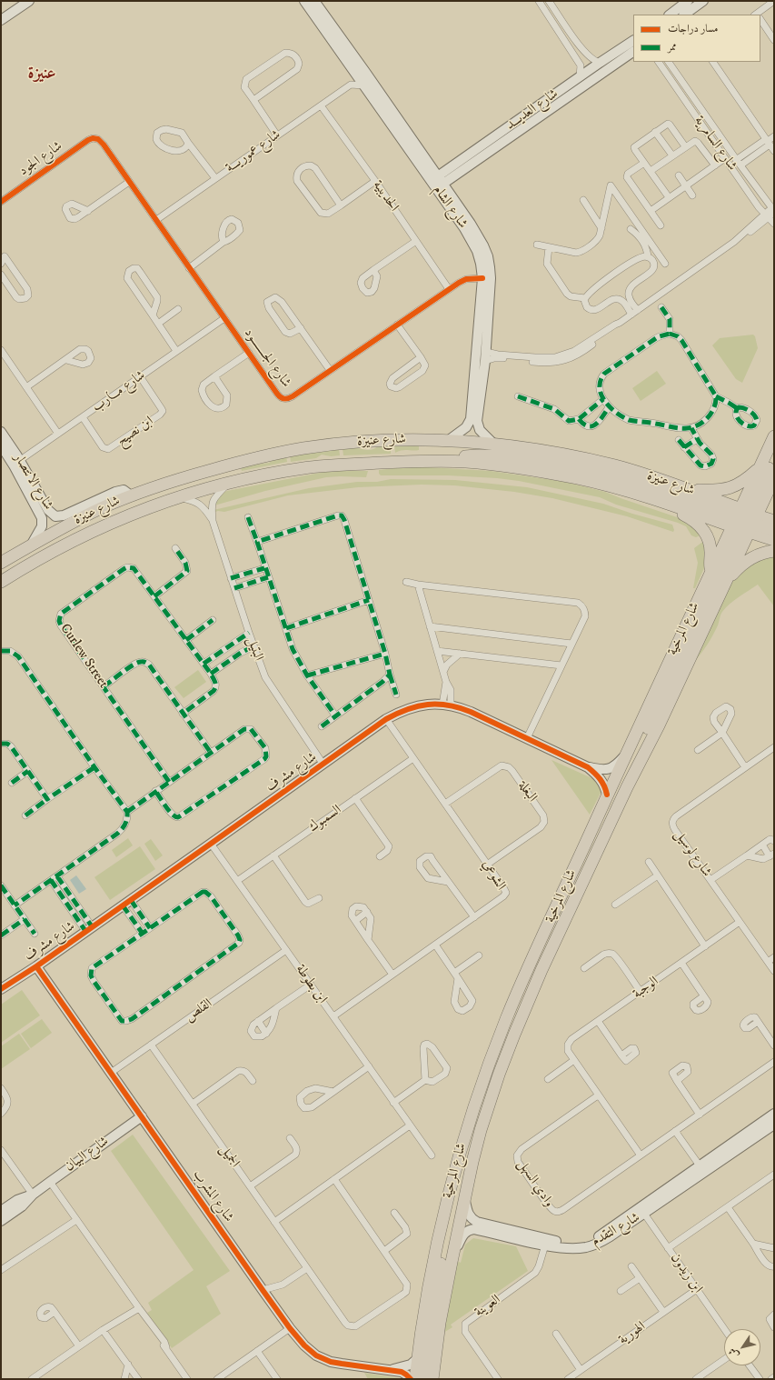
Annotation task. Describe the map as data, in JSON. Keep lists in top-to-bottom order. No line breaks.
{"streets":{"highway":["شارع عنيزة","شارع المرخية"],"street":["شارع العديـــد","شارع السامرية","شارع عموريـــة","شارع الجود","الحديبية","شارع الشام","شارع الجــــــــود","شارع مـــارب","ابن نصيح","شارع الانتصار","البتيل","Curlew Street","شارع مشرف","البغلة","السمبوك","شارع لوسيل","الشوعي","ابن بطوطة","الوجبة","القلص","شارع البيان","الجميل","وادي السهل","شارع المشرب","شارع التقدم","ابن زيدون","العوينة","الهورية"]},"crossings":[["شارع العديـــد","شارع الشام"],["شارع عموريـــة","الحديبية"],["شارع عموريـــة","شارع الجــــــــود"],["شارع الجود","شارع الجــــــــود"],["الحديبية","شارع الجــــــــود"],["شارع الشام","شارع الجــــــــود"],["شارع الجــــــــود","شارع مـــارب"],["شارع مـــارب","ابن نصيح"],["شارع مـــارب","شارع الانتصار"],["شارع عنيزة","شارع الانتصار"],["شارع عنيزة","شارع المرخية"],["شارع عنيزة","البتيل"],["شارع المرخية","شارع مشرف"],["شارع المرخية","شارع المشرب"],["شارع المرخية","شارع التقدم"],["البتيل","شارع مشرف"],["شارع مشرف","الشوعي"],["شارع مشرف","ابن بطوطة"],["شارع مشرف","شارع المشرب"],["البغلة","الشوعي"],["السمبوك","الشوعي"],["السمبوك","ابن بطوطة"],["شارع لوسيل","الوجبة"],["الشوعي","ابن بطوطة"],["ابن بطوطة","القلص"],["الوجبة","وادي السهل"],["القلص","الجميل"],["القلص","شارع المشرب"],["شارع البيان","شارع المشرب"],["شارع التقدم","ابن زيدون"],["شارع التقدم","العوينة"],["ابن زيدون","الهورية"]],"districts":["عنيزة"],"legend":["مسار دراجات","ممر"],"north":"bottom left"}
